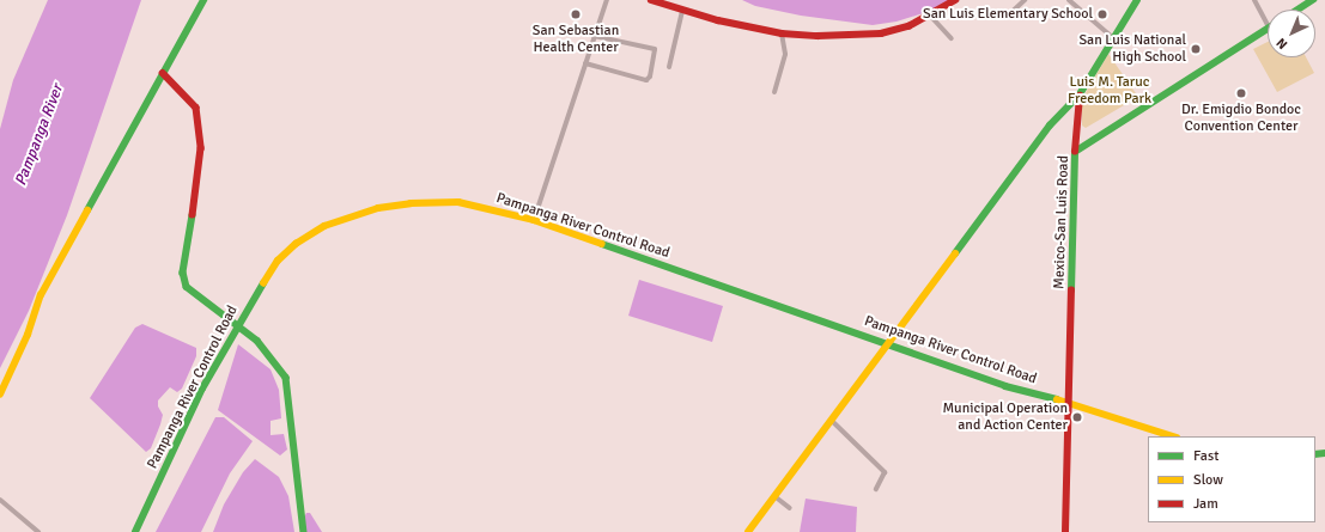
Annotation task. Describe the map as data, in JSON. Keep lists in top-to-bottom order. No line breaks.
{"streets":{"main road":["Mexico-San Luis Road","Pampanga River Control Road"]},"crossings":[["Mexico-San Luis Road","Pampanga River Control Road"]],"water":["Pampanga River"],"parks":["Luis M. Taruc Freedom Park"],"places":["San Sebastian Health Center","San Luis Elementary School","San Luis National High School","Dr. Emigdio Bondoc Convention Center","Municipal Operation and Action Center"],"legend":["Fast","Slow","Jam"],"north":"bottom left"}
